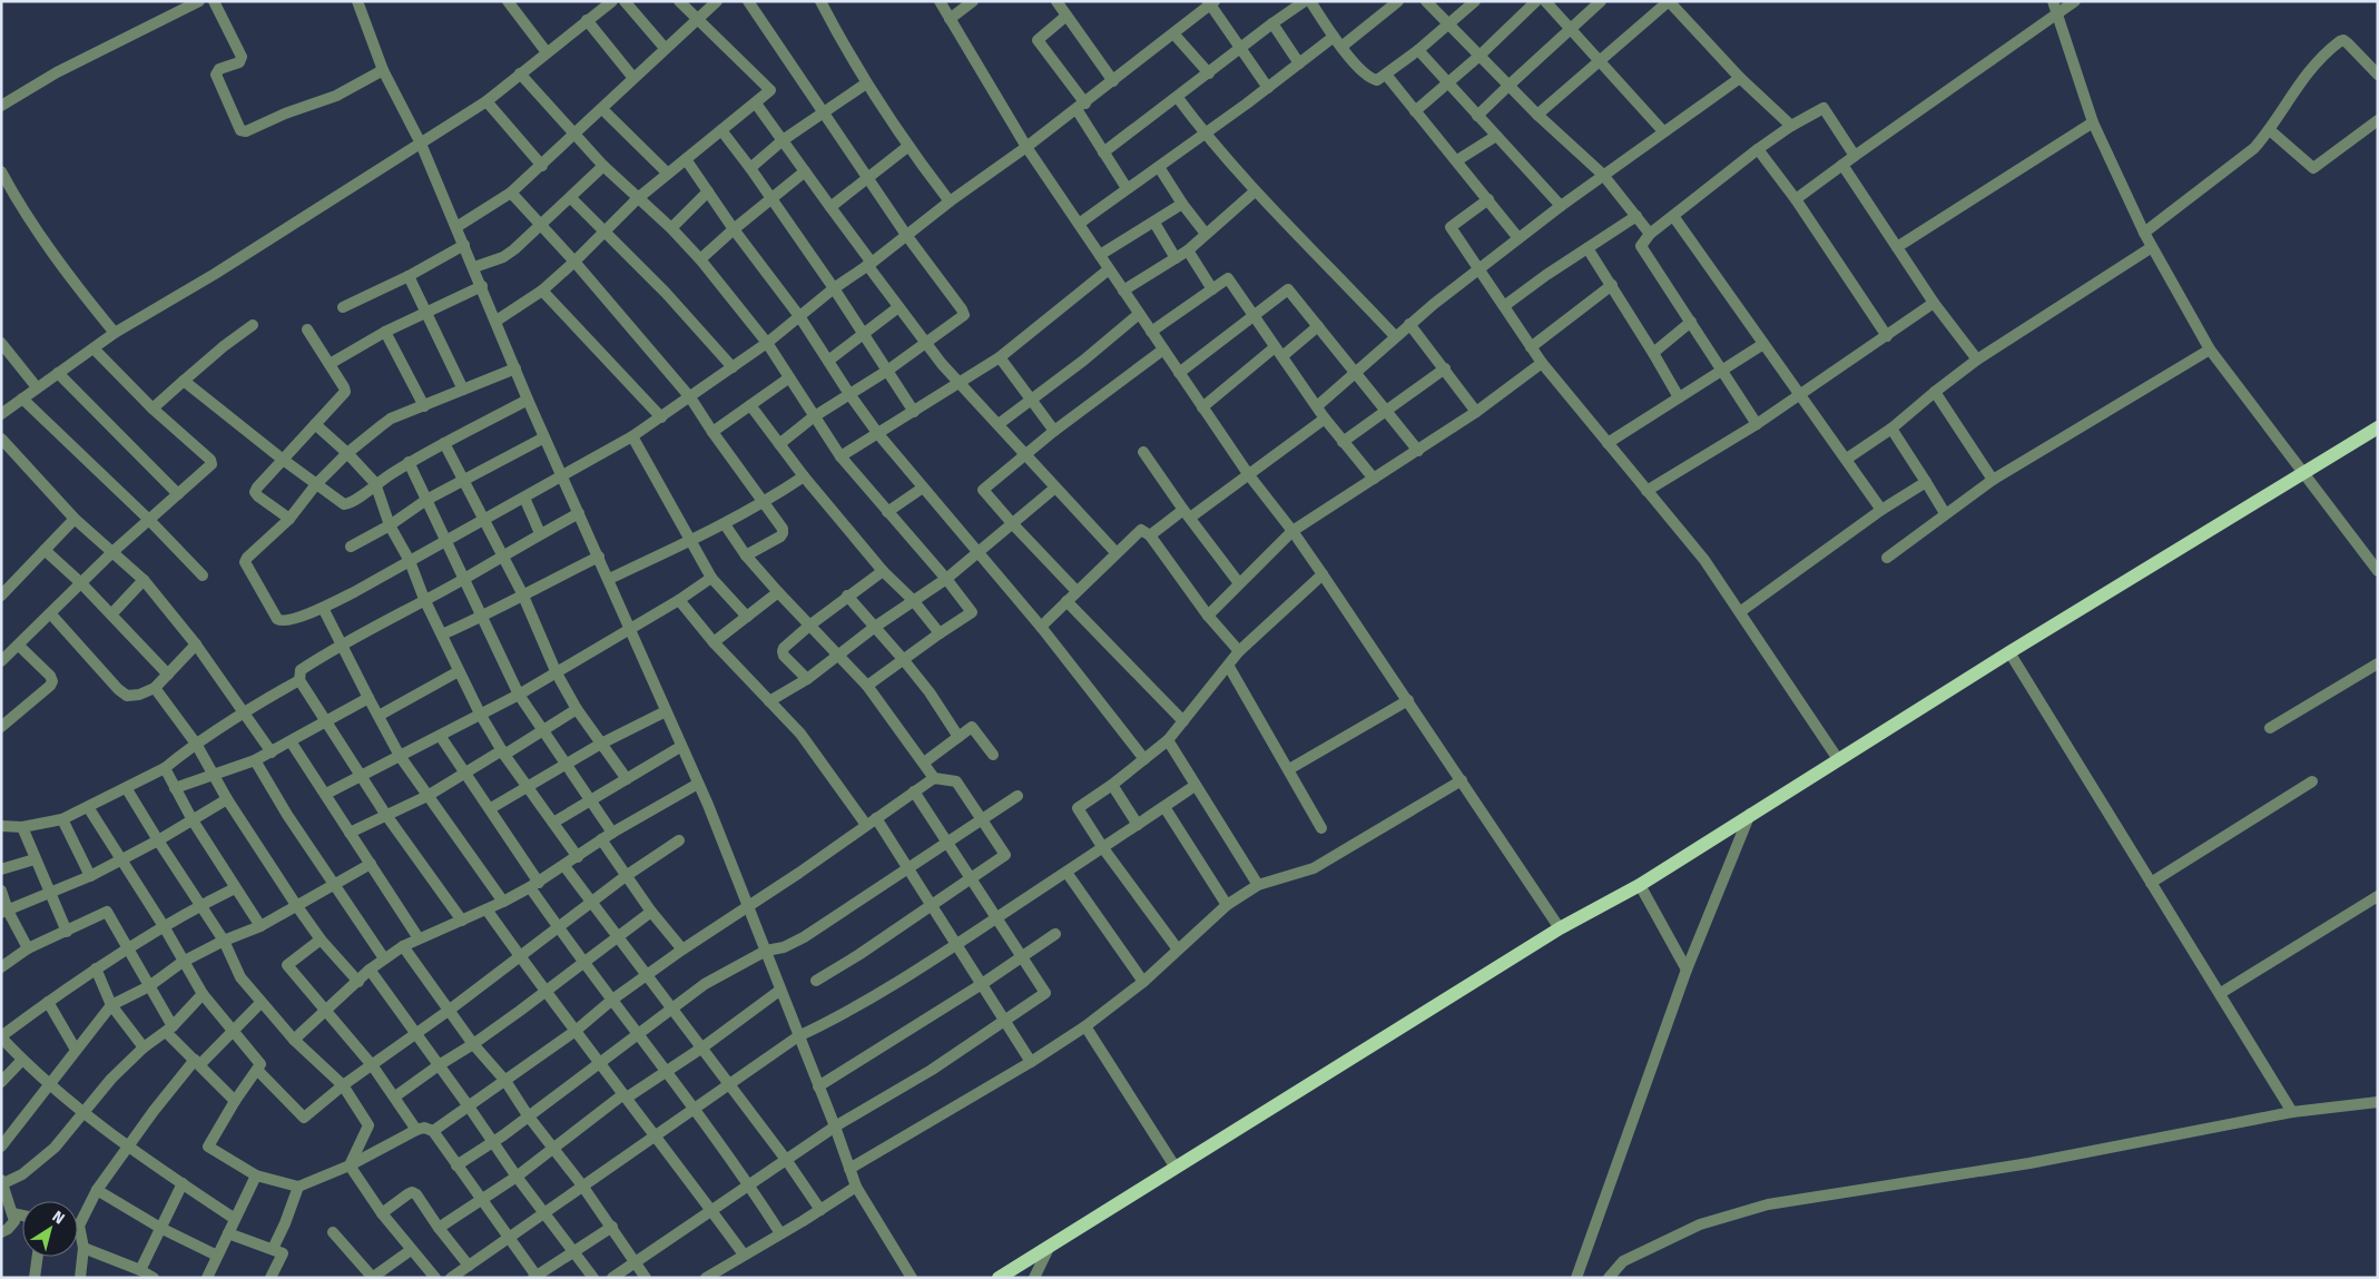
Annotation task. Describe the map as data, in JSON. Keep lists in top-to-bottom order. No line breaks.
{"north":"top right"}
